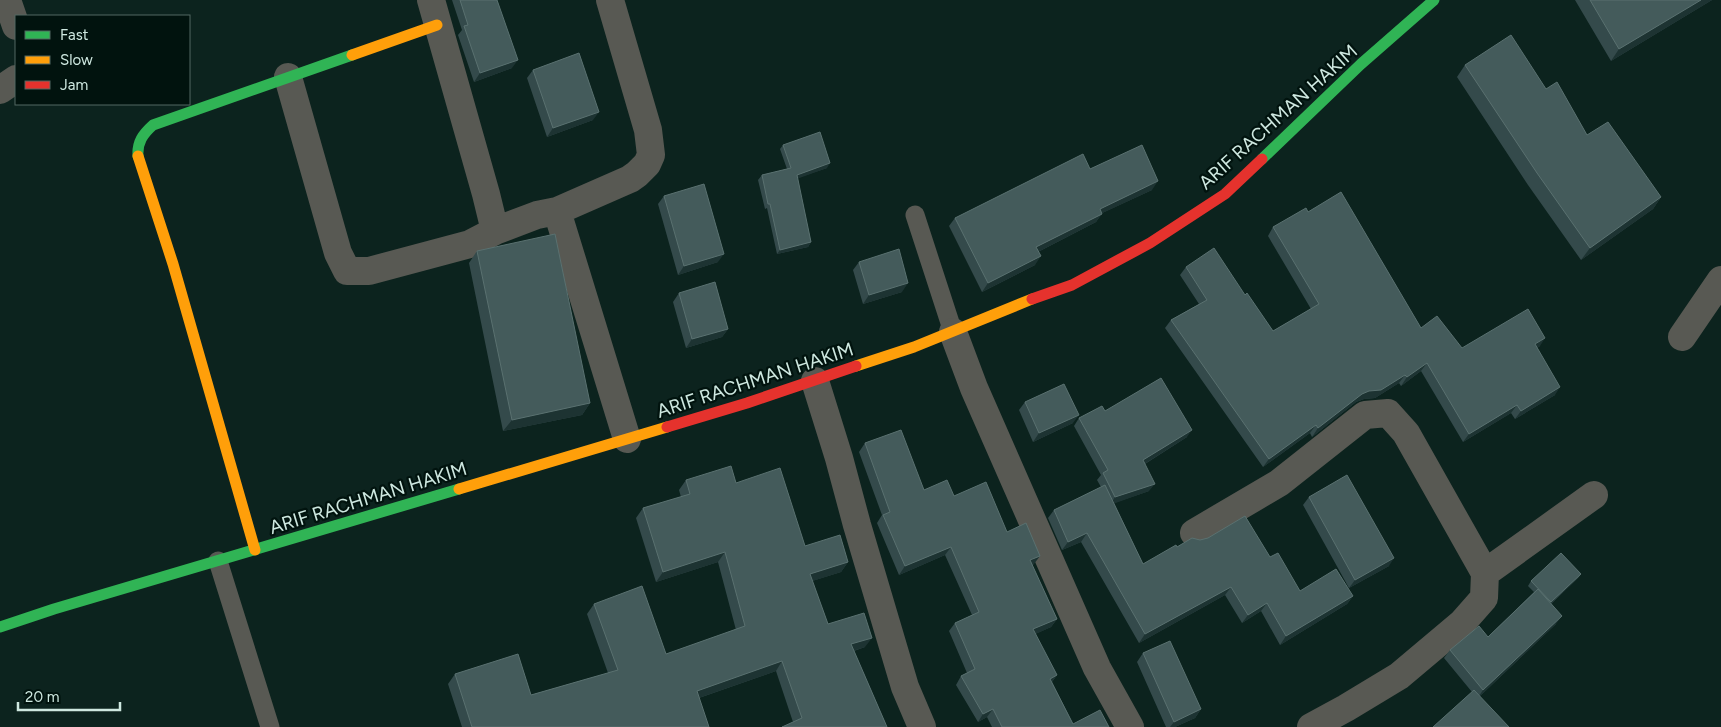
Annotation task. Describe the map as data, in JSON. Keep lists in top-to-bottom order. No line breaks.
{"streets":{"main road":["ARIF RACHMAN HAKIM"]},"legend":["Fast","Slow","Jam"],"scale_bar":"20 m"}
